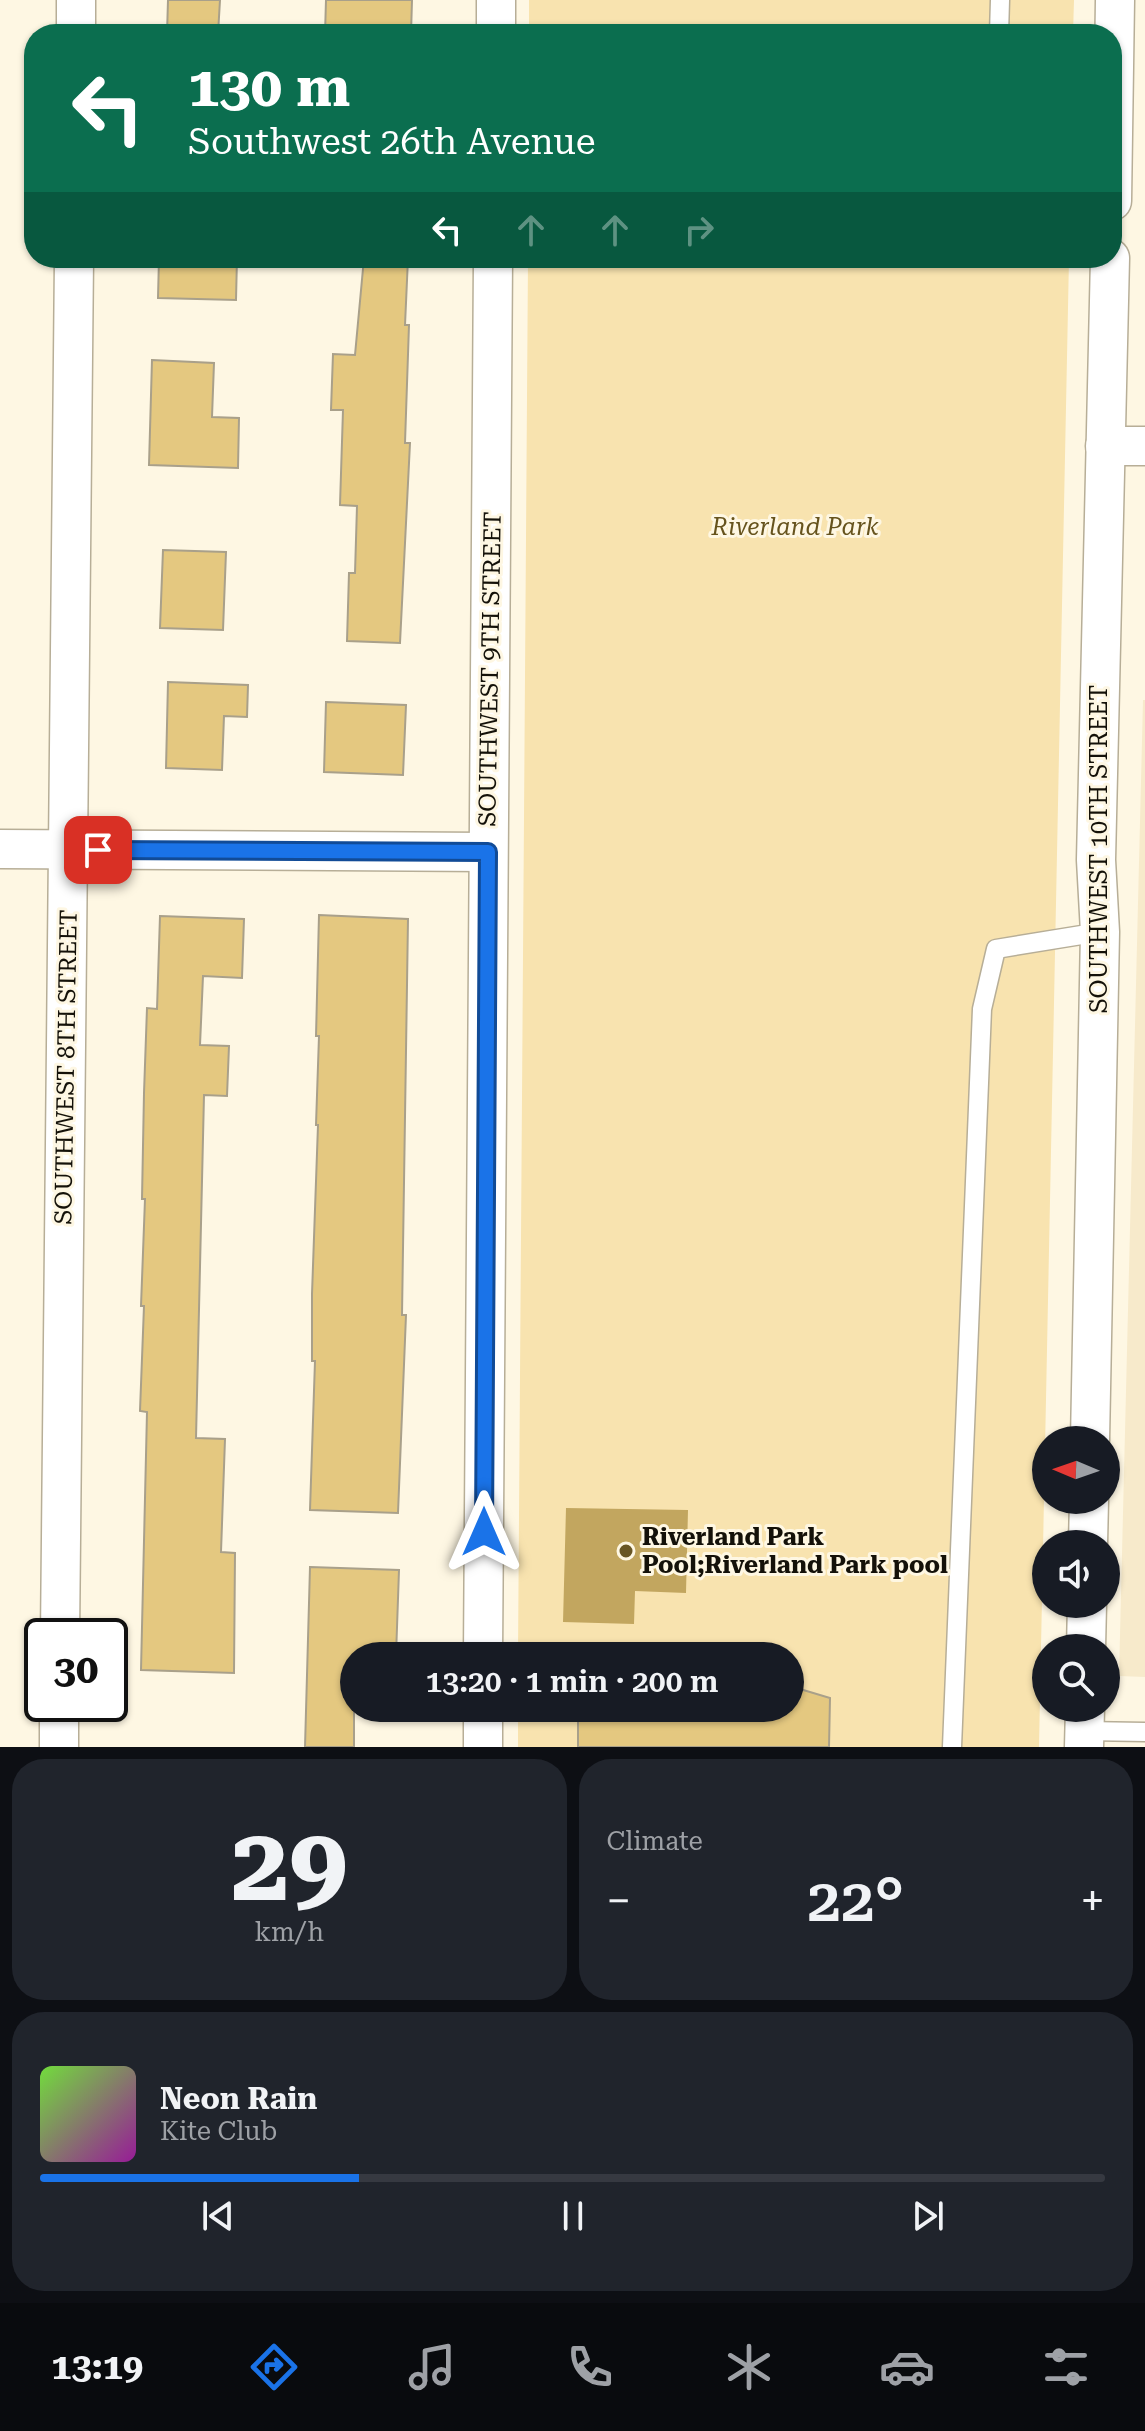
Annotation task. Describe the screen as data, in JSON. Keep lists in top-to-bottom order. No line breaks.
{"streets":{"street":["SOUTHWEST 9TH STREET","SOUTHWEST 10TH STREET","SOUTHWEST 8TH STREET"]},"parks":["Riverland Park"],"places":["Riverland Park Pool;Riverland Park pool"],"north":"left","page":{"turn":["130 m","Southwest 26th Avenue"],"limit":"30","trip":"13:20 · 1 min · 200 m","tile":[["29","km/h"],"Climate"],"heat":["−","22°","+"],"song":["Neon Rain","Kite Club"],"tabs":"13:19"}}
